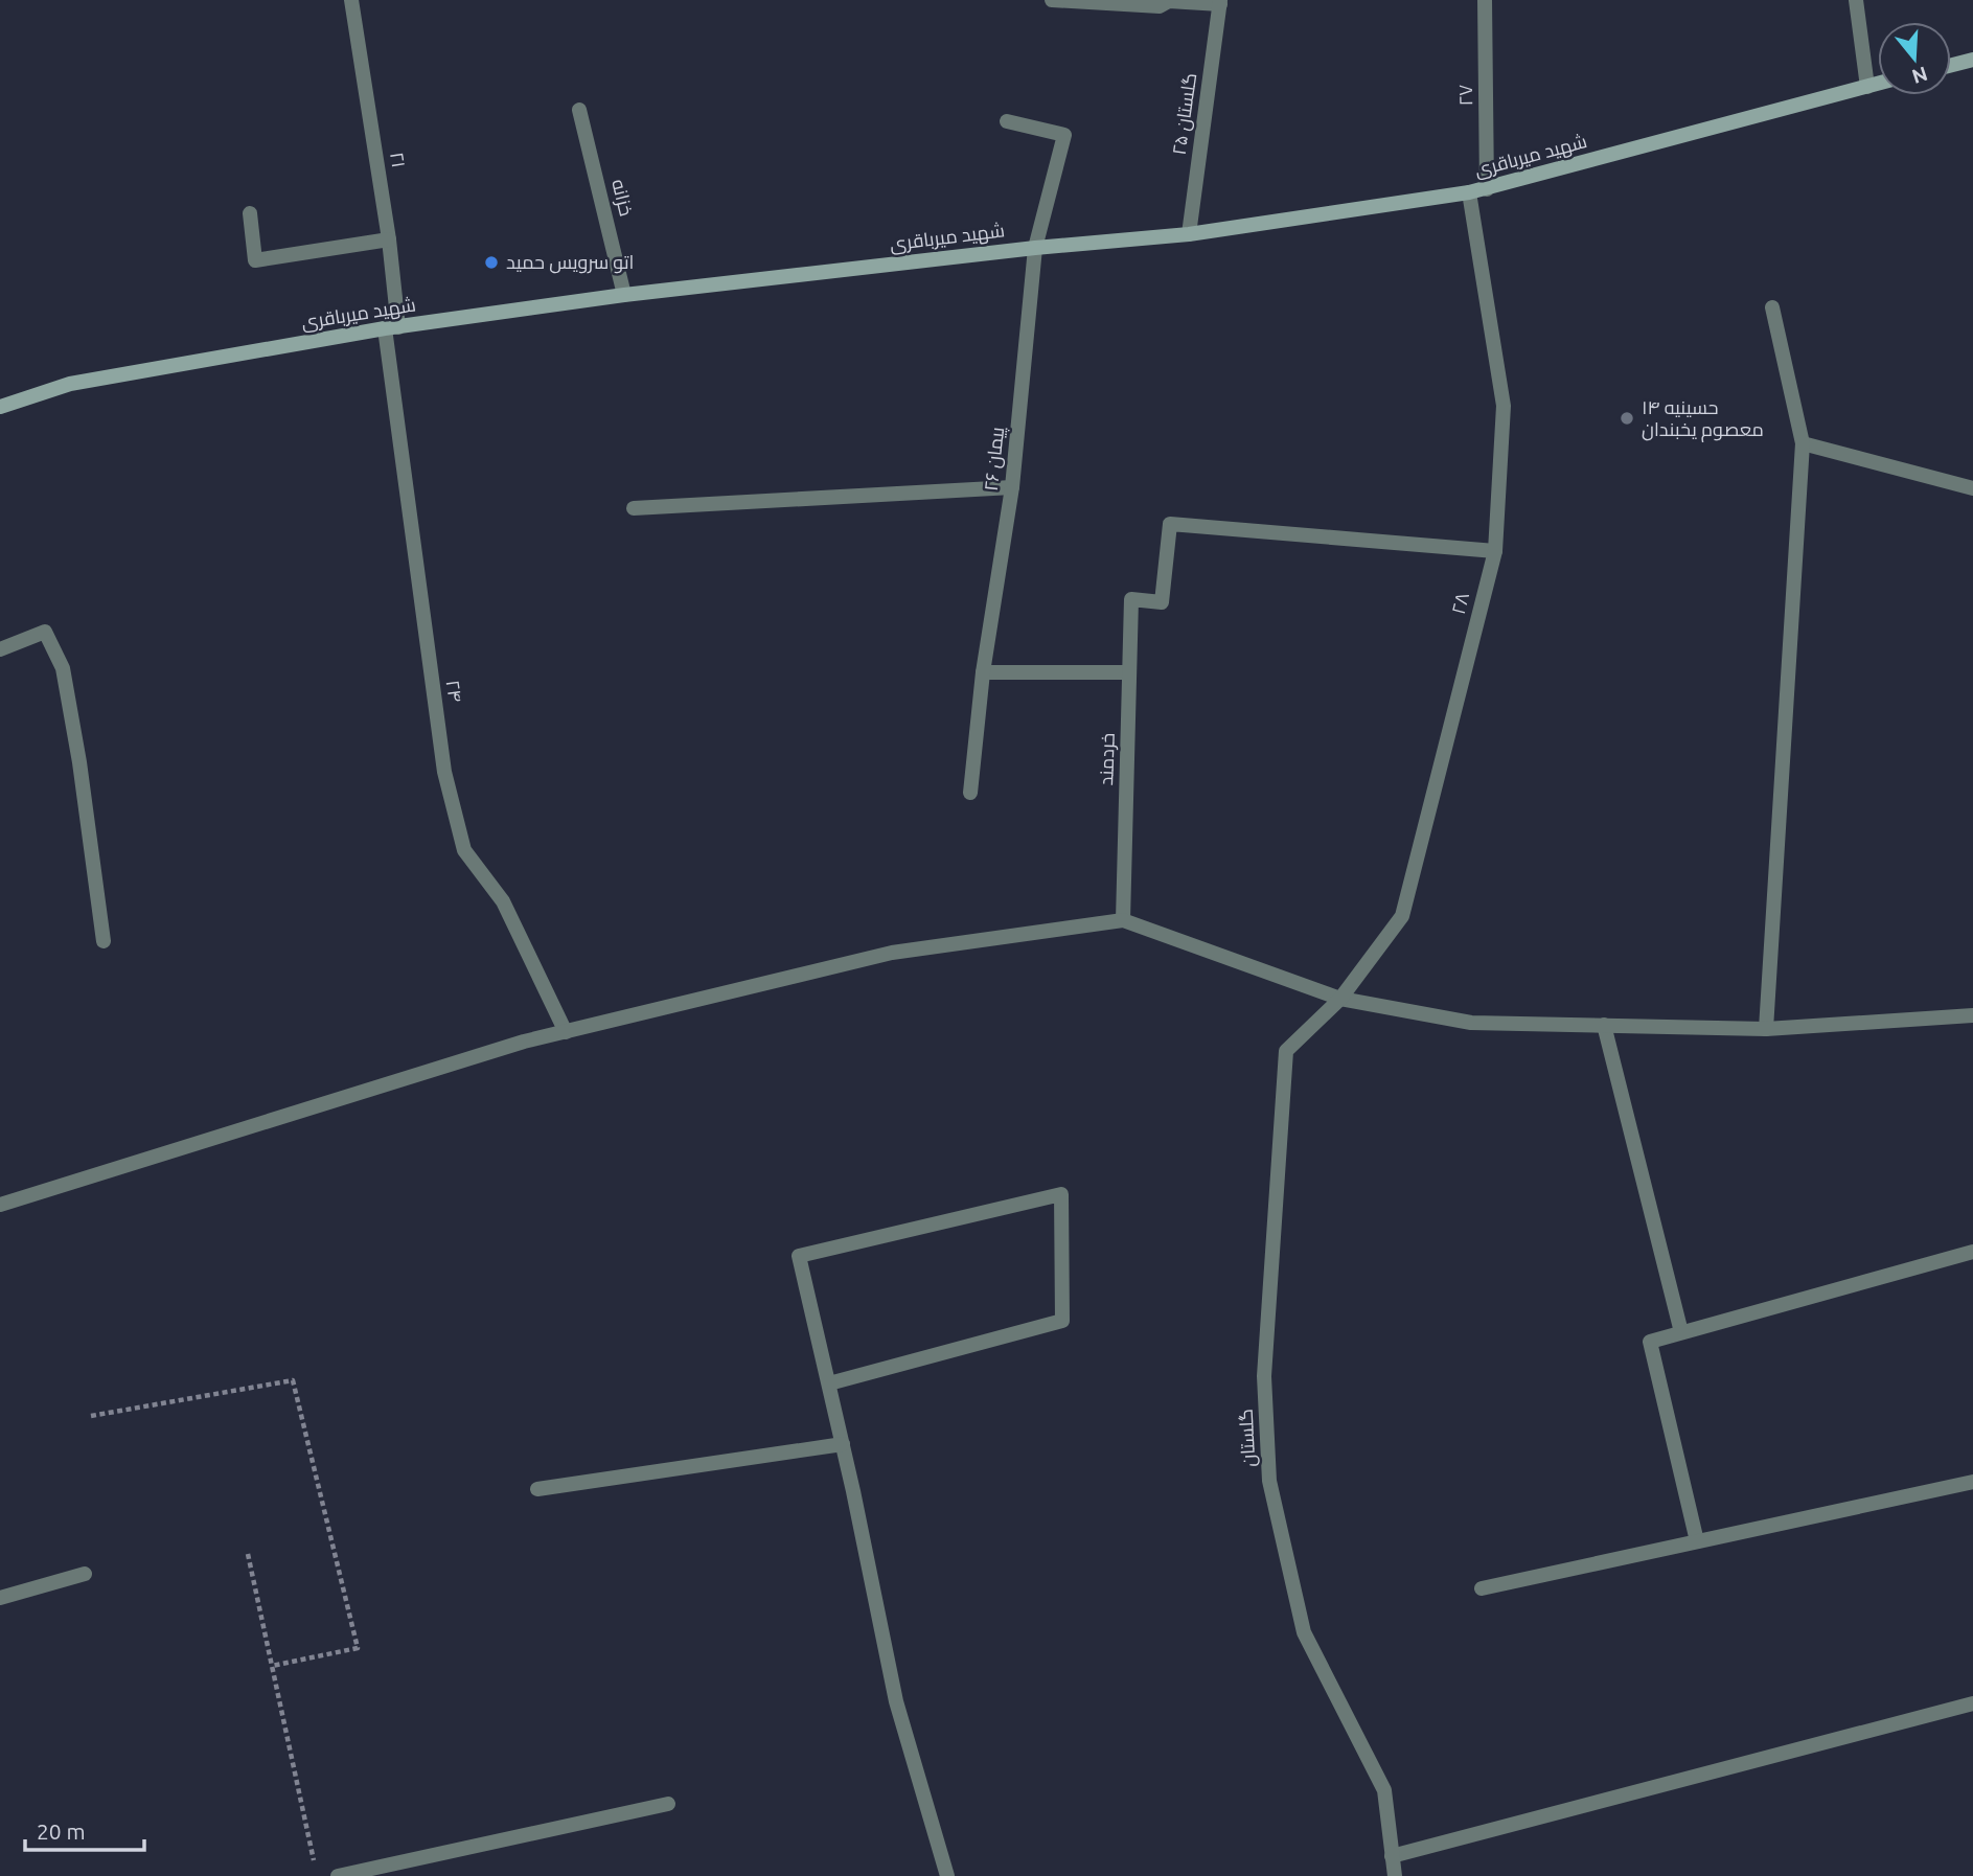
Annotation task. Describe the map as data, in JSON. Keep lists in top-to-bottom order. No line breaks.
{"streets":{"main road":["شهید میرباقری"],"street":["۲۷","گلستان ۲۵","۲۱","خزانه","پیمان ۲۶","۲۸","۲۴","خردمند","گلستان"]},"crossings":[["۲۷","شهید میرباقری"],["گلستان ۲۵","شهید میرباقری"],["شهید میرباقری","۲۱"],["شهید میرباقری","خزانه"],["شهید میرباقری","پیمان ۲۶"],["شهید میرباقری","۲۸"],["شهید میرباقری","۲۴"],["۲۱","۲۴"],["۲۸","خردمند"],["۲۸","گلستان"]],"places":["اتو سرویس حمید","حسینیه ۱۴ معصوم یخبندان"],"scale_bar":"20 m","north":"bottom"}
